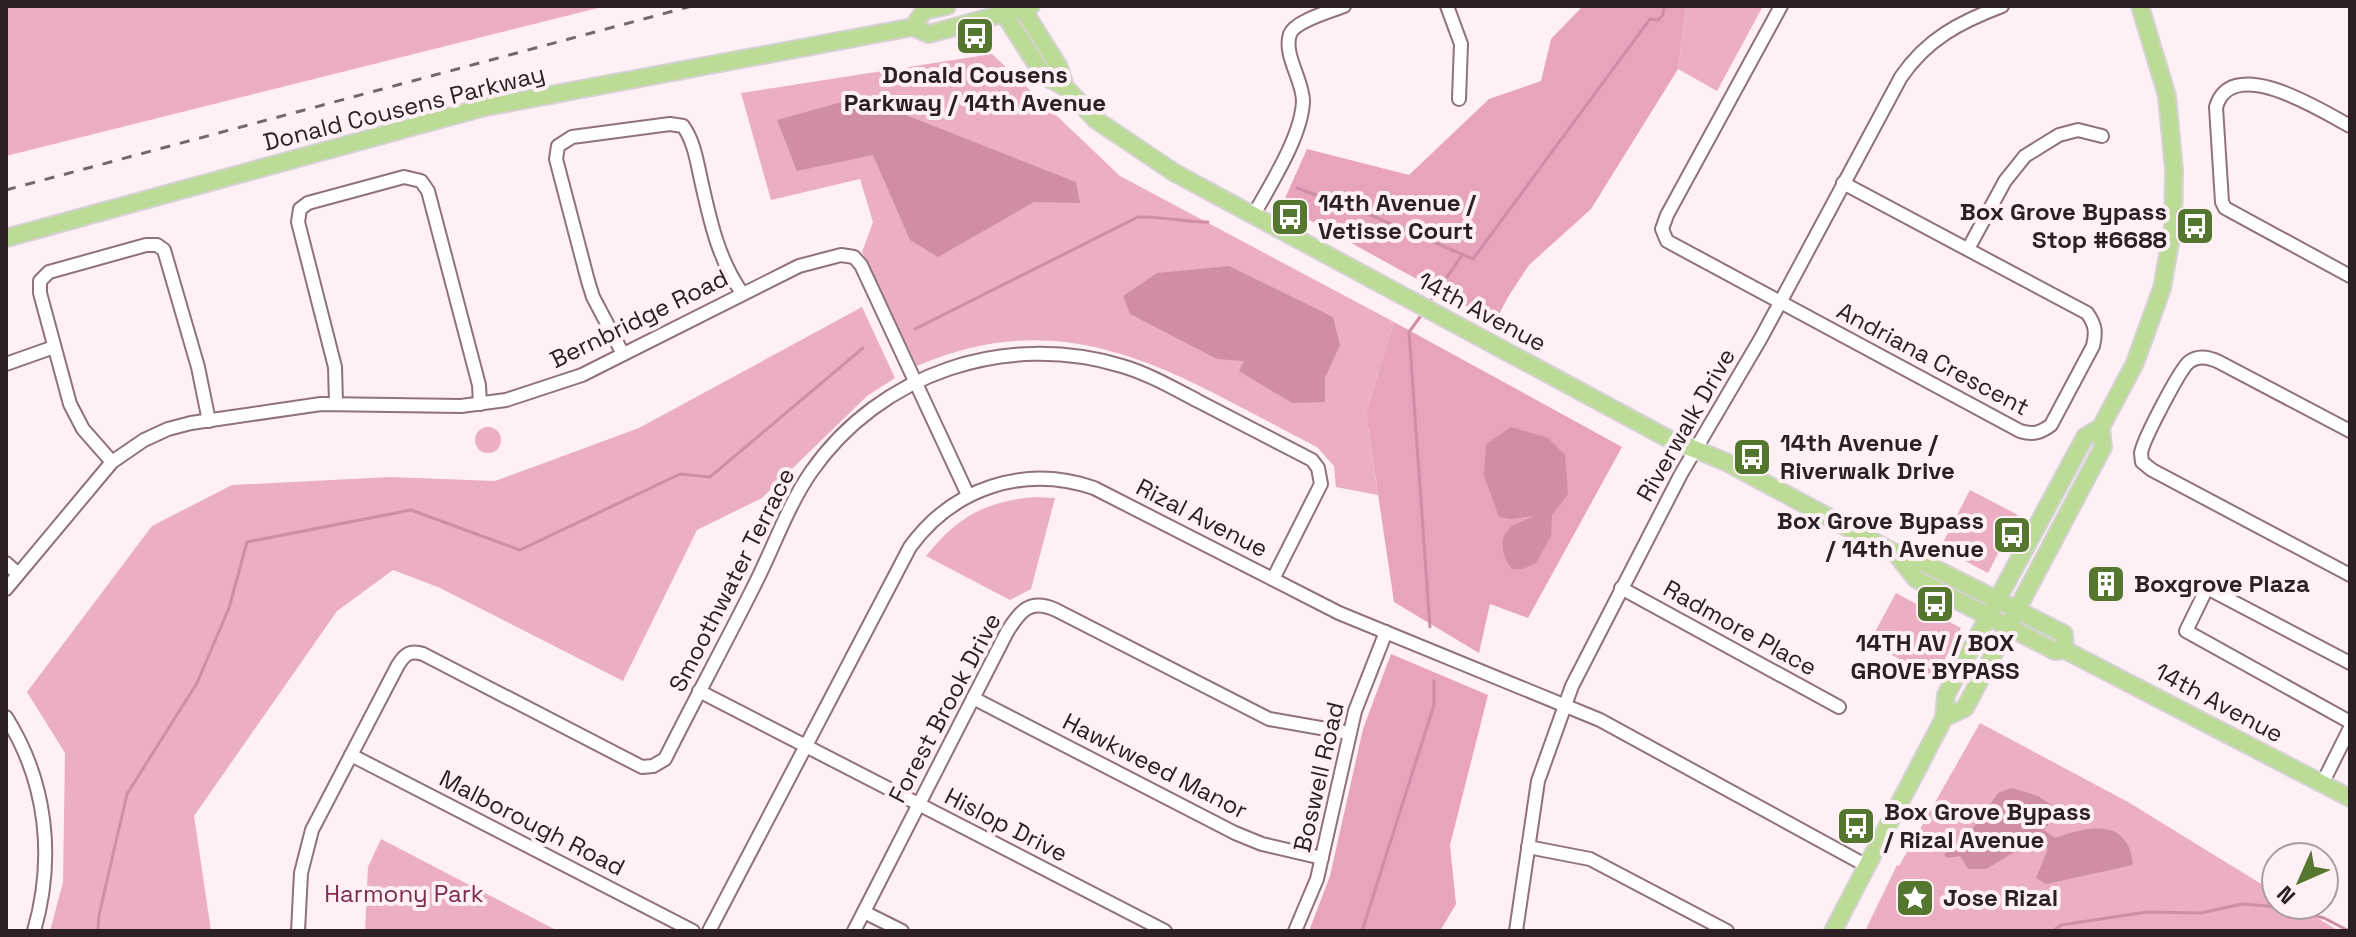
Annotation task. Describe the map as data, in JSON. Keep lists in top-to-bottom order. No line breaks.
{"streets":{"main road":["Donald Cousens Parkway","14th Avenue"],"street":["Bernbridge Road","Andriana Crescent","Riverwalk Drive","Rizal Avenue","Smoothwater Terrace","Radmore Place","Forest Brook Drive","Hawkweed Manor","Boswell Road","Malborough Road","Hislop Drive"]},"crossings":[["Donald Cousens Parkway","14th Avenue"],["14th Avenue","Riverwalk Drive"],["Bernbridge Road","Rizal Avenue"],["Bernbridge Road","Smoothwater Terrace"],["Andriana Crescent","Riverwalk Drive"],["Riverwalk Drive","Rizal Avenue"],["Riverwalk Drive","Radmore Place"],["Rizal Avenue","Smoothwater Terrace"],["Rizal Avenue","Boswell Road"],["Rizal Avenue","Hislop Drive"],["Smoothwater Terrace","Malborough Road"],["Smoothwater Terrace","Hislop Drive"],["Forest Brook Drive","Hawkweed Manor"],["Forest Brook Drive","Boswell Road"],["Forest Brook Drive","Hislop Drive"],["Hawkweed Manor","Boswell Road"]],"parks":["Harmony Park"],"places":{"bus stop":["Donald Cousens Parkway / 14th Avenue","14th Avenue / Vetisse Court","Box Grove Bypass Stop #6688","14th Avenue / Riverwalk Drive","Box Grove Bypass / 14th Avenue","14TH AV / BOX GROVE BYPASS","Box Grove Bypass / Rizal Avenue"],"building":["Boxgrove Plaza"],"place":["Jose Rizal"]},"north":"bottom left"}
